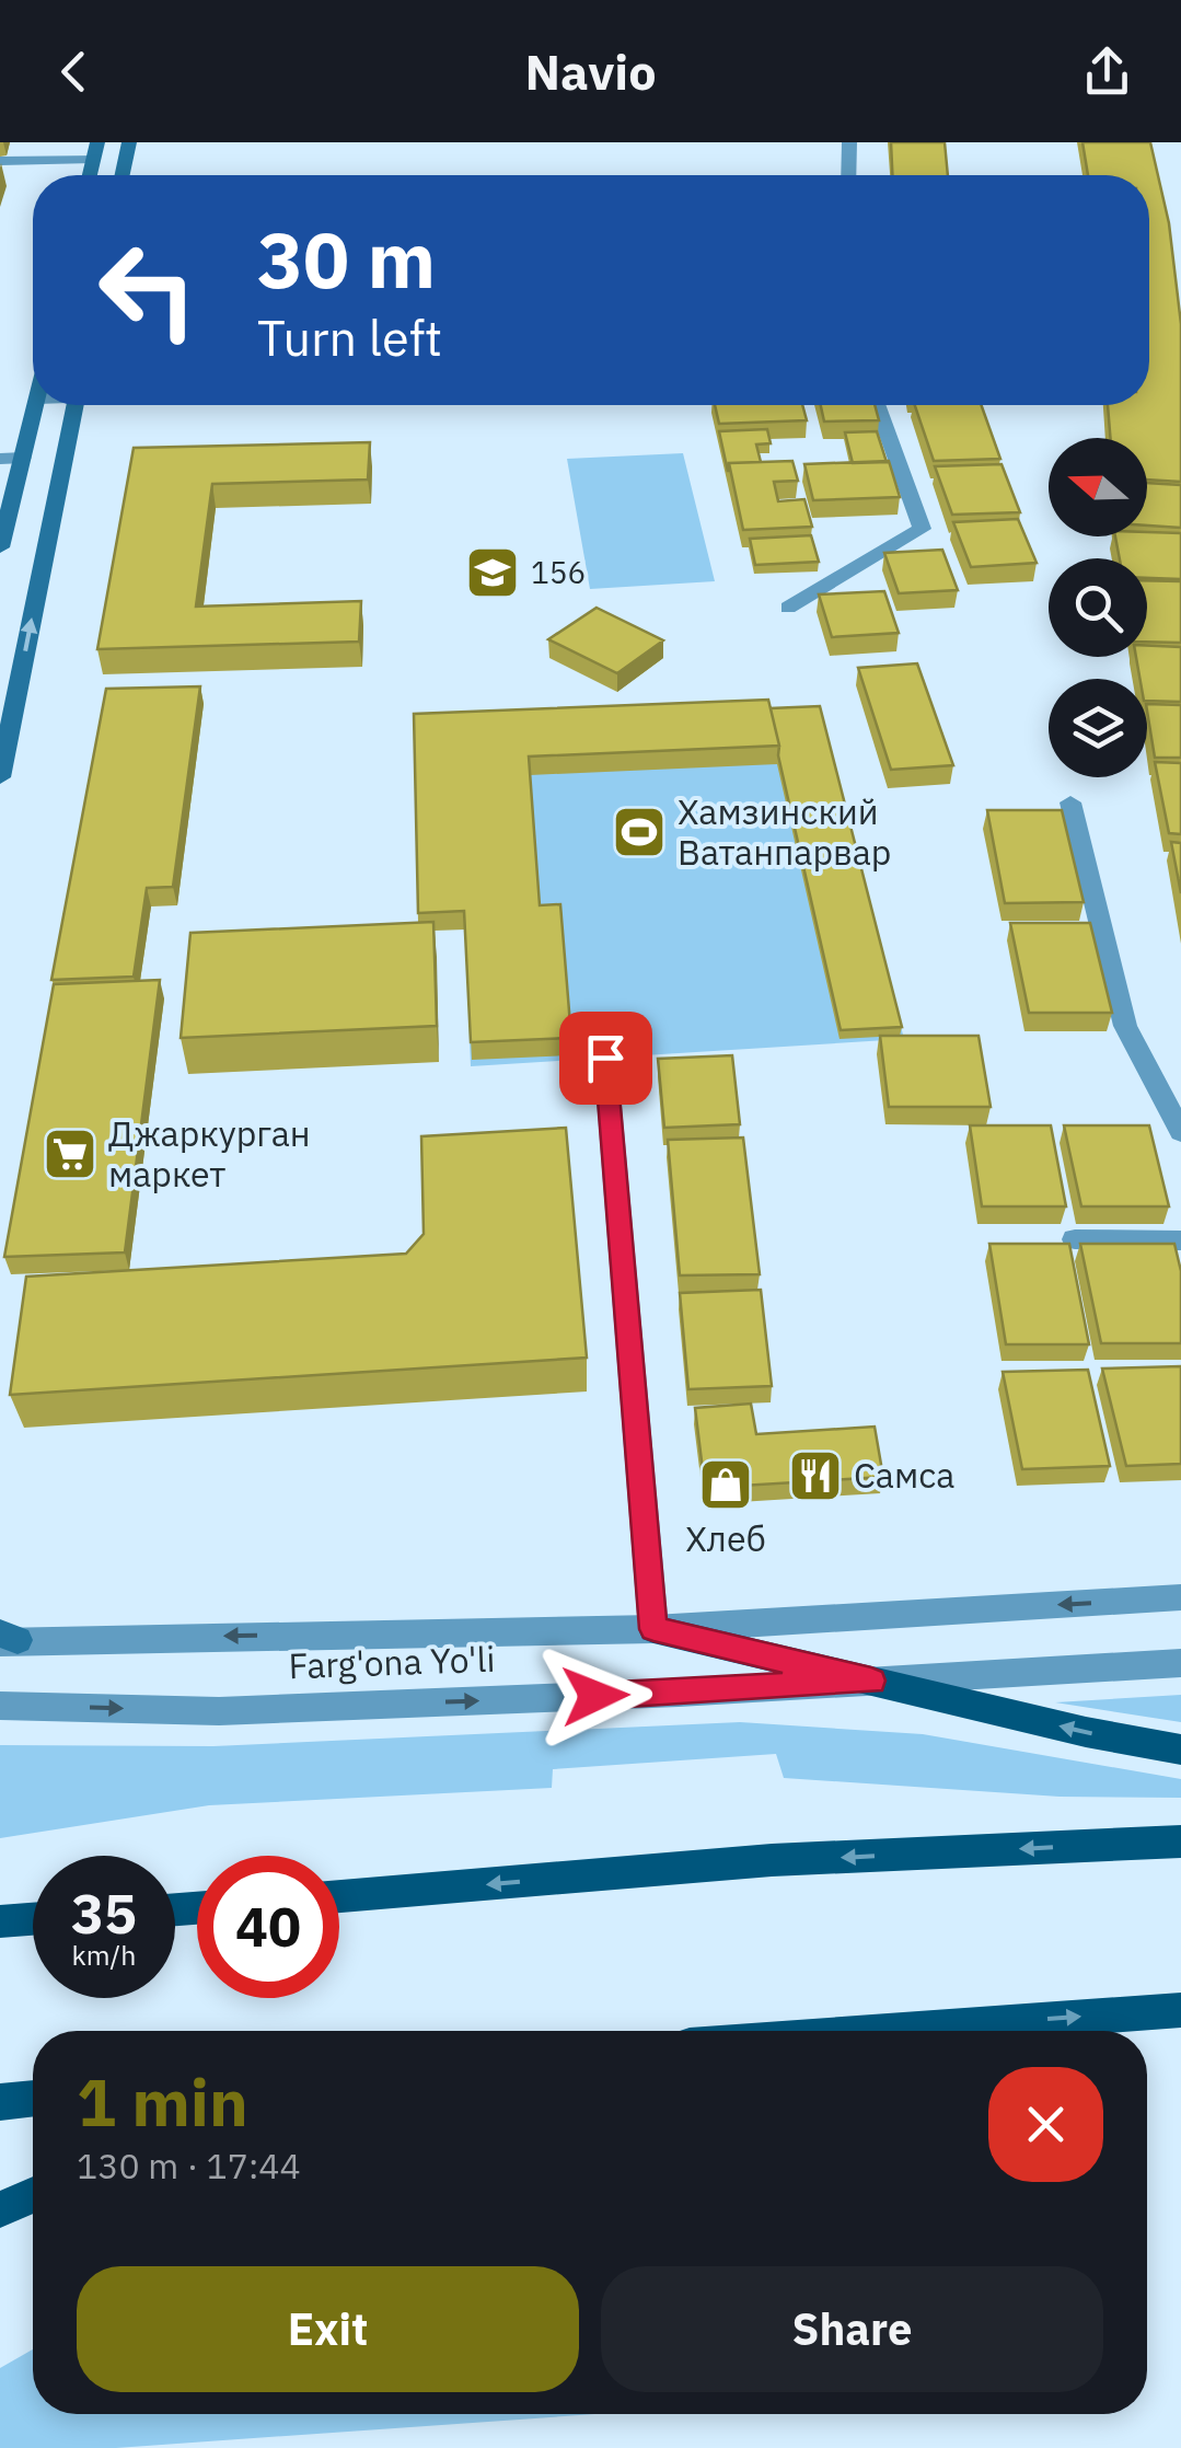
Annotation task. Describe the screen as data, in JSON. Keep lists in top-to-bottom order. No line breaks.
{"streets":{"street":["Farg'ona Yo'li"]},"places":{"school or university":["156"],"sports":["Хамзинский Ватанпарвар"],"supermarket":["Джаркурган маркет"],"restaurant":["Самса"],"shop":["Хлеб"]},"north":"left","page":{"header":"Navio","turn":["30 m","Turn left"],"speed":"35 km/h","limit":"40","heading":["1 min","130 m · 17:44"],"buttons":["Exit","Share"]}}
